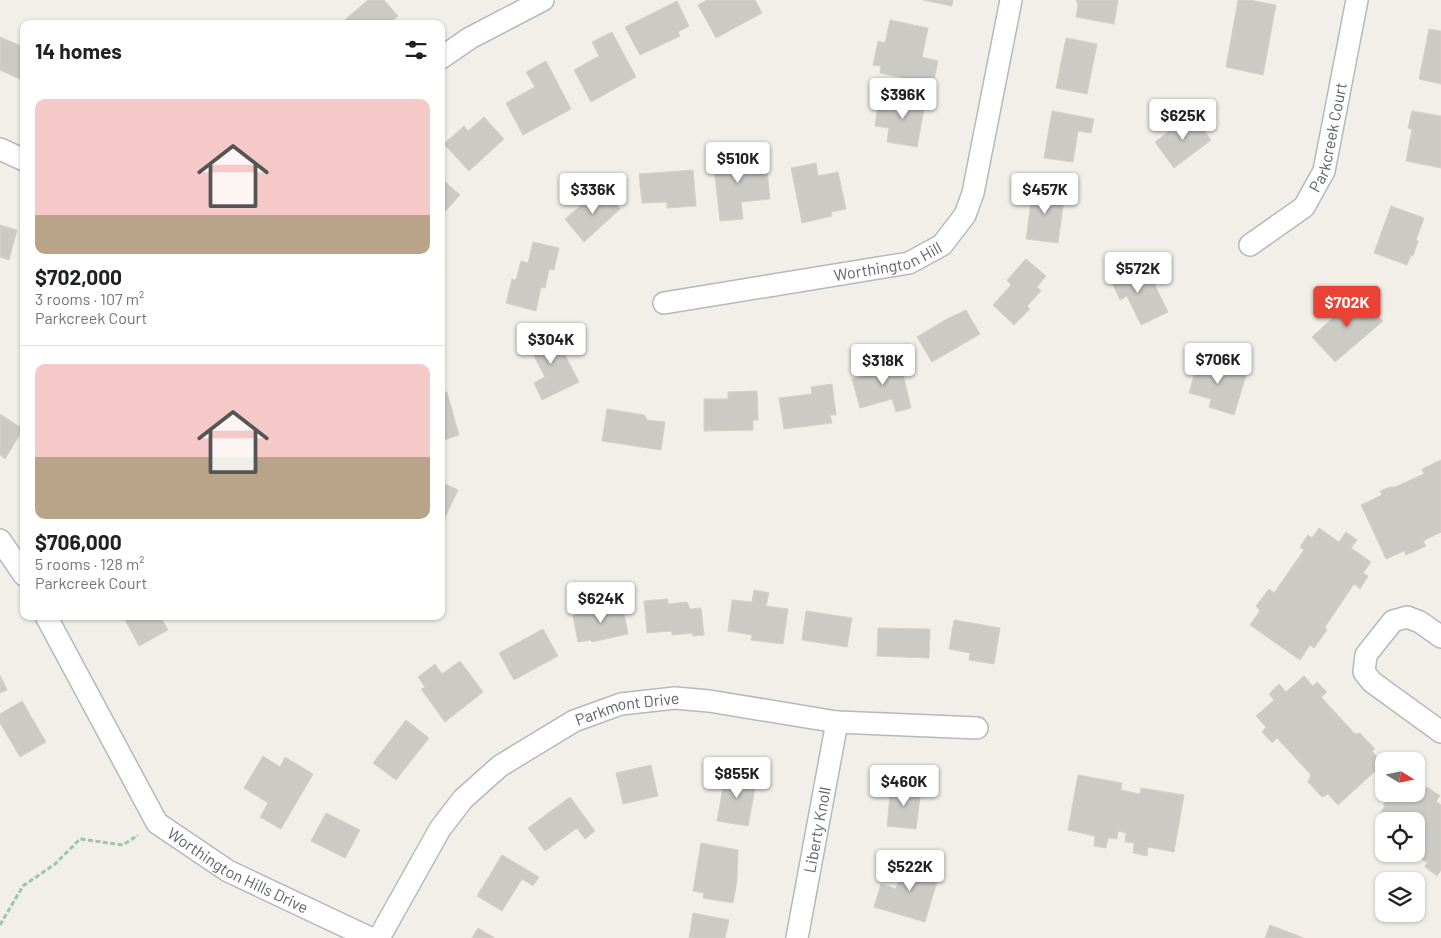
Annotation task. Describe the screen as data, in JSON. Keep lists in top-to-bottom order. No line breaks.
{"streets":{"street":["Parkcreek Court","Worthington Hill","Parkmont Drive","Liberty Knoll","Worthington Hills Drive"]},"crossings":[["Parkmont Drive","Liberty Knoll"]],"north":"right","page":{"heading":"14 homes","price":["$396K","$625K","$510K","$336K","$457K","$572K","$702K","$304K","$706K","$318K","$624K","$855K","$460K","$522K"],"list":[{"name":"$702,000","note":"3 rooms · 107 m² · Parkcreek Court"},{"name":"$706,000","note":"5 rooms · 128 m² · Parkcreek Court"}]}}
